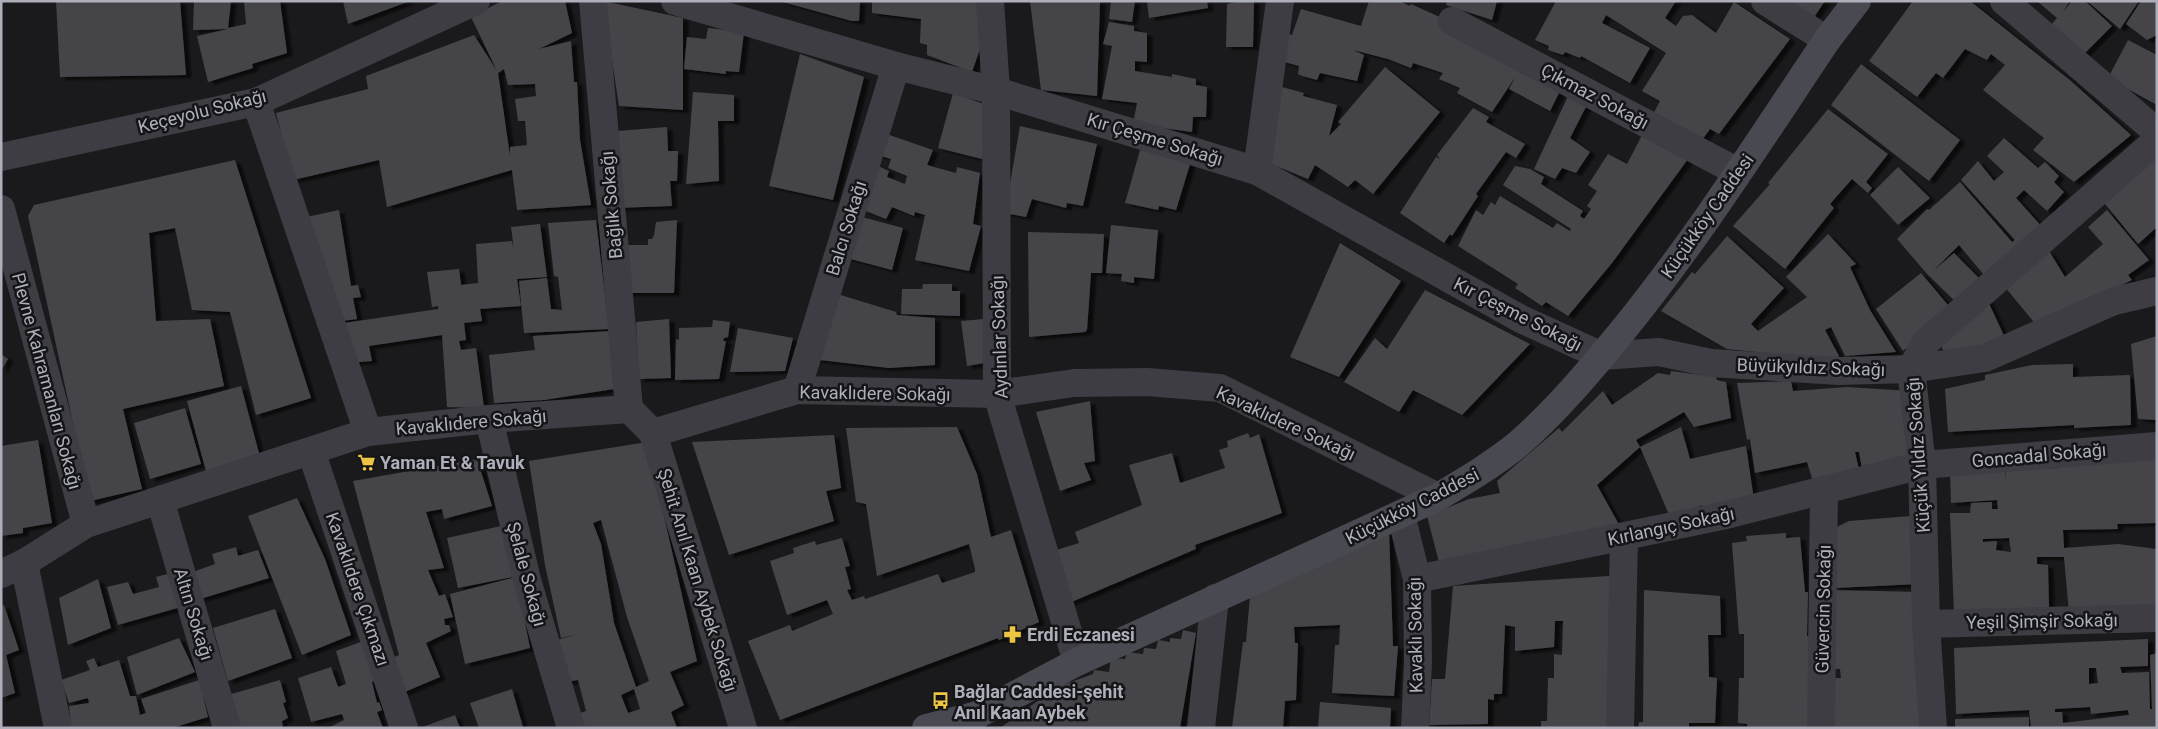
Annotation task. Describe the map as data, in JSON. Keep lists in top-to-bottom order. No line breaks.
{"streets":{"main road":["Küçükköy Caddesi"],"street":["Çıkmaz Sokağı","Keçeyolu Sokağı","Kır Çeşme Sokağı","Bağlık Sokağı","Balcı Sokağı","Aydınlar Sokağı","Büyükyıldız Sokağı","Plevne Kahramanları Sokağı","Kavaklıdere Sokağı","Küçük Yıldız Sokağı","Goncadal Sokağı","Kırlangıç Sokağı","Şelale Sokağı","Şehit Anıl Kaan Aybek Sokağı","Kavaklıdere Çıkmazı","Güvercin Sokağı","Altın Sokağı","Yeşil Şimşir Sokağı","Kavaklı Sokağı"]},"crossings":[["Çıkmaz Sokağı","Küçükköy Caddesi"],["Kır Çeşme Sokağı","Küçükköy Caddesi"],["Kır Çeşme Sokağı","Balcı Sokağı"],["Kır Çeşme Sokağı","Aydınlar Sokağı"],["Kır Çeşme Sokağı","Büyükyıldız Sokağı"],["Bağlık Sokağı","Kavaklıdere Sokağı"],["Küçükköy Caddesi","Aydınlar Sokağı"],["Küçükköy Caddesi","Büyükyıldız Sokağı"],["Küçükköy Caddesi","Kavaklıdere Sokağı"],["Küçükköy Caddesi","Kavaklı Sokağı"],["Balcı Sokağı","Kavaklıdere Sokağı"],["Aydınlar Sokağı","Kavaklıdere Sokağı"],["Büyükyıldız Sokağı","Küçük Yıldız Sokağı"],["Plevne Kahramanları Sokağı","Kavaklıdere Sokağı"],["Kavaklıdere Sokağı","Şelale Sokağı"],["Kavaklıdere Sokağı","Şehit Anıl Kaan Aybek Sokağı"],["Kavaklıdere Sokağı","Kavaklıdere Çıkmazı"],["Kavaklıdere Sokağı","Altın Sokağı"],["Küçük Yıldız Sokağı","Goncadal Sokağı"],["Küçük Yıldız Sokağı","Kırlangıç Sokağı"],["Küçük Yıldız Sokağı","Yeşil Şimşir Sokağı"],["Goncadal Sokağı","Kırlangıç Sokağı"],["Kırlangıç Sokağı","Güvercin Sokağı"],["Kırlangıç Sokağı","Kavaklı Sokağı"]],"places":{"supermarket":["Yaman Et & Tavuk"],"pharmacy":["Erdi Eczanesi"],"bus stop":["Bağlar Caddesi-şehit Anıl Kaan Aybek"]}}
